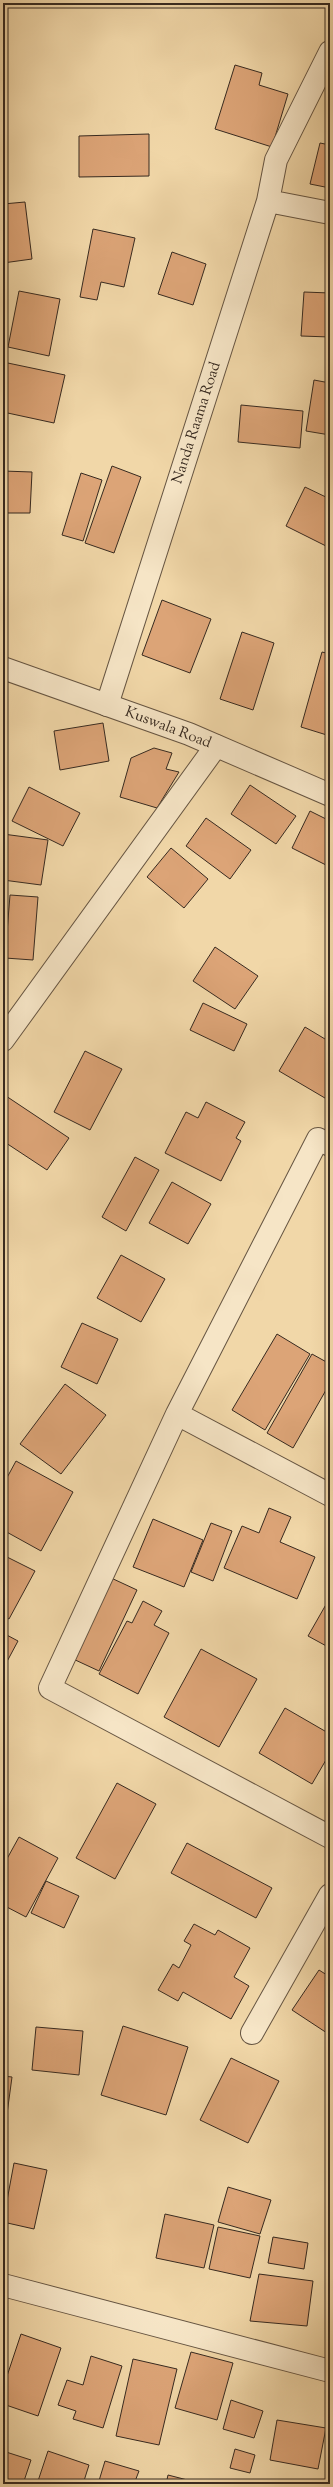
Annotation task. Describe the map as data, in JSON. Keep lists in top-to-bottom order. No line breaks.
{"streets":{"street":["Nanda Raama Road","Kuswala Road"]},"crossings":[["Nanda Raama Road","Kuswala Road"]]}
